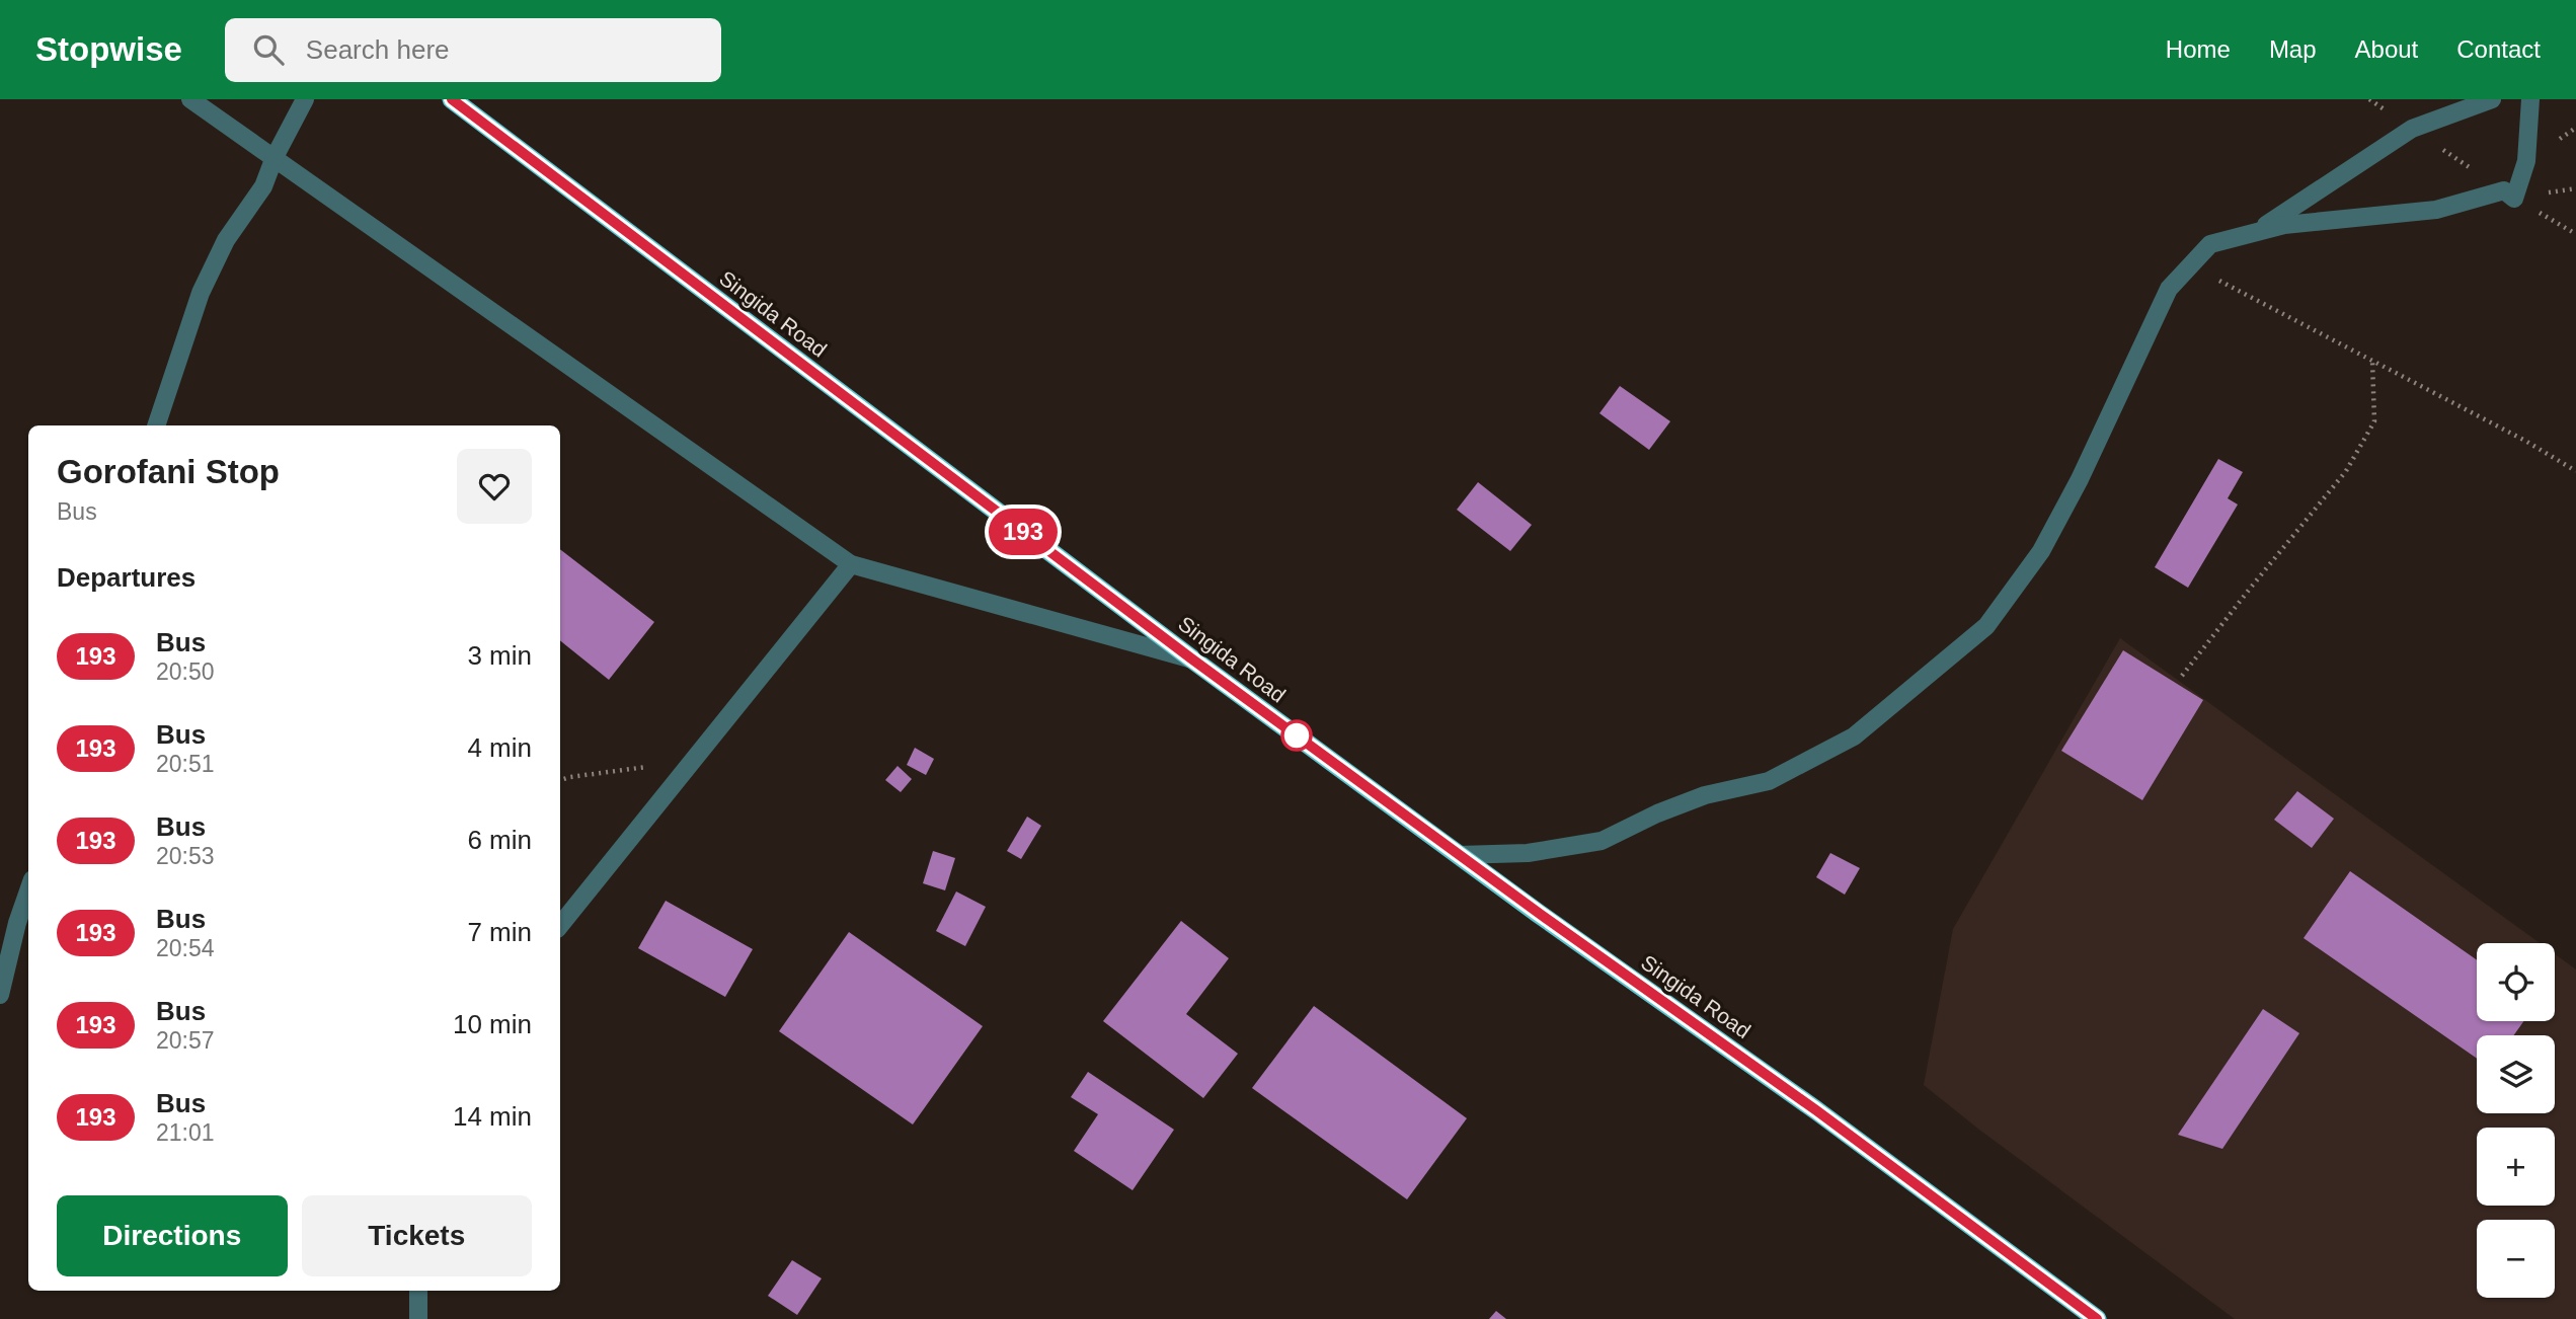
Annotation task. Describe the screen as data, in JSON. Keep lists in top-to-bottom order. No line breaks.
{"streets":{"highway":["Singida Road"]},"lines":["bus line 193"],"page":{"header":"Stopwise","search":"Search here","nav":["Home","Map","About","Contact"],"on_map":"193","heading":[["Gorofani Stop","Bus"],"Departures"],"list":[{"mark":"193","name":"Bus","note":"20:50","value":"3 min"},{"mark":"193","name":"Bus","note":"20:51","value":"4 min"},{"mark":"193","name":"Bus","note":"20:53","value":"6 min"},{"mark":"193","name":"Bus","note":"20:54","value":"7 min"},{"mark":"193","name":"Bus","note":"20:57","value":"10 min"},{"mark":"193","name":"Bus","note":"21:01","value":"14 min"}],"map_buttons":["+","−"],"buttons":["Directions","Tickets"]}}
